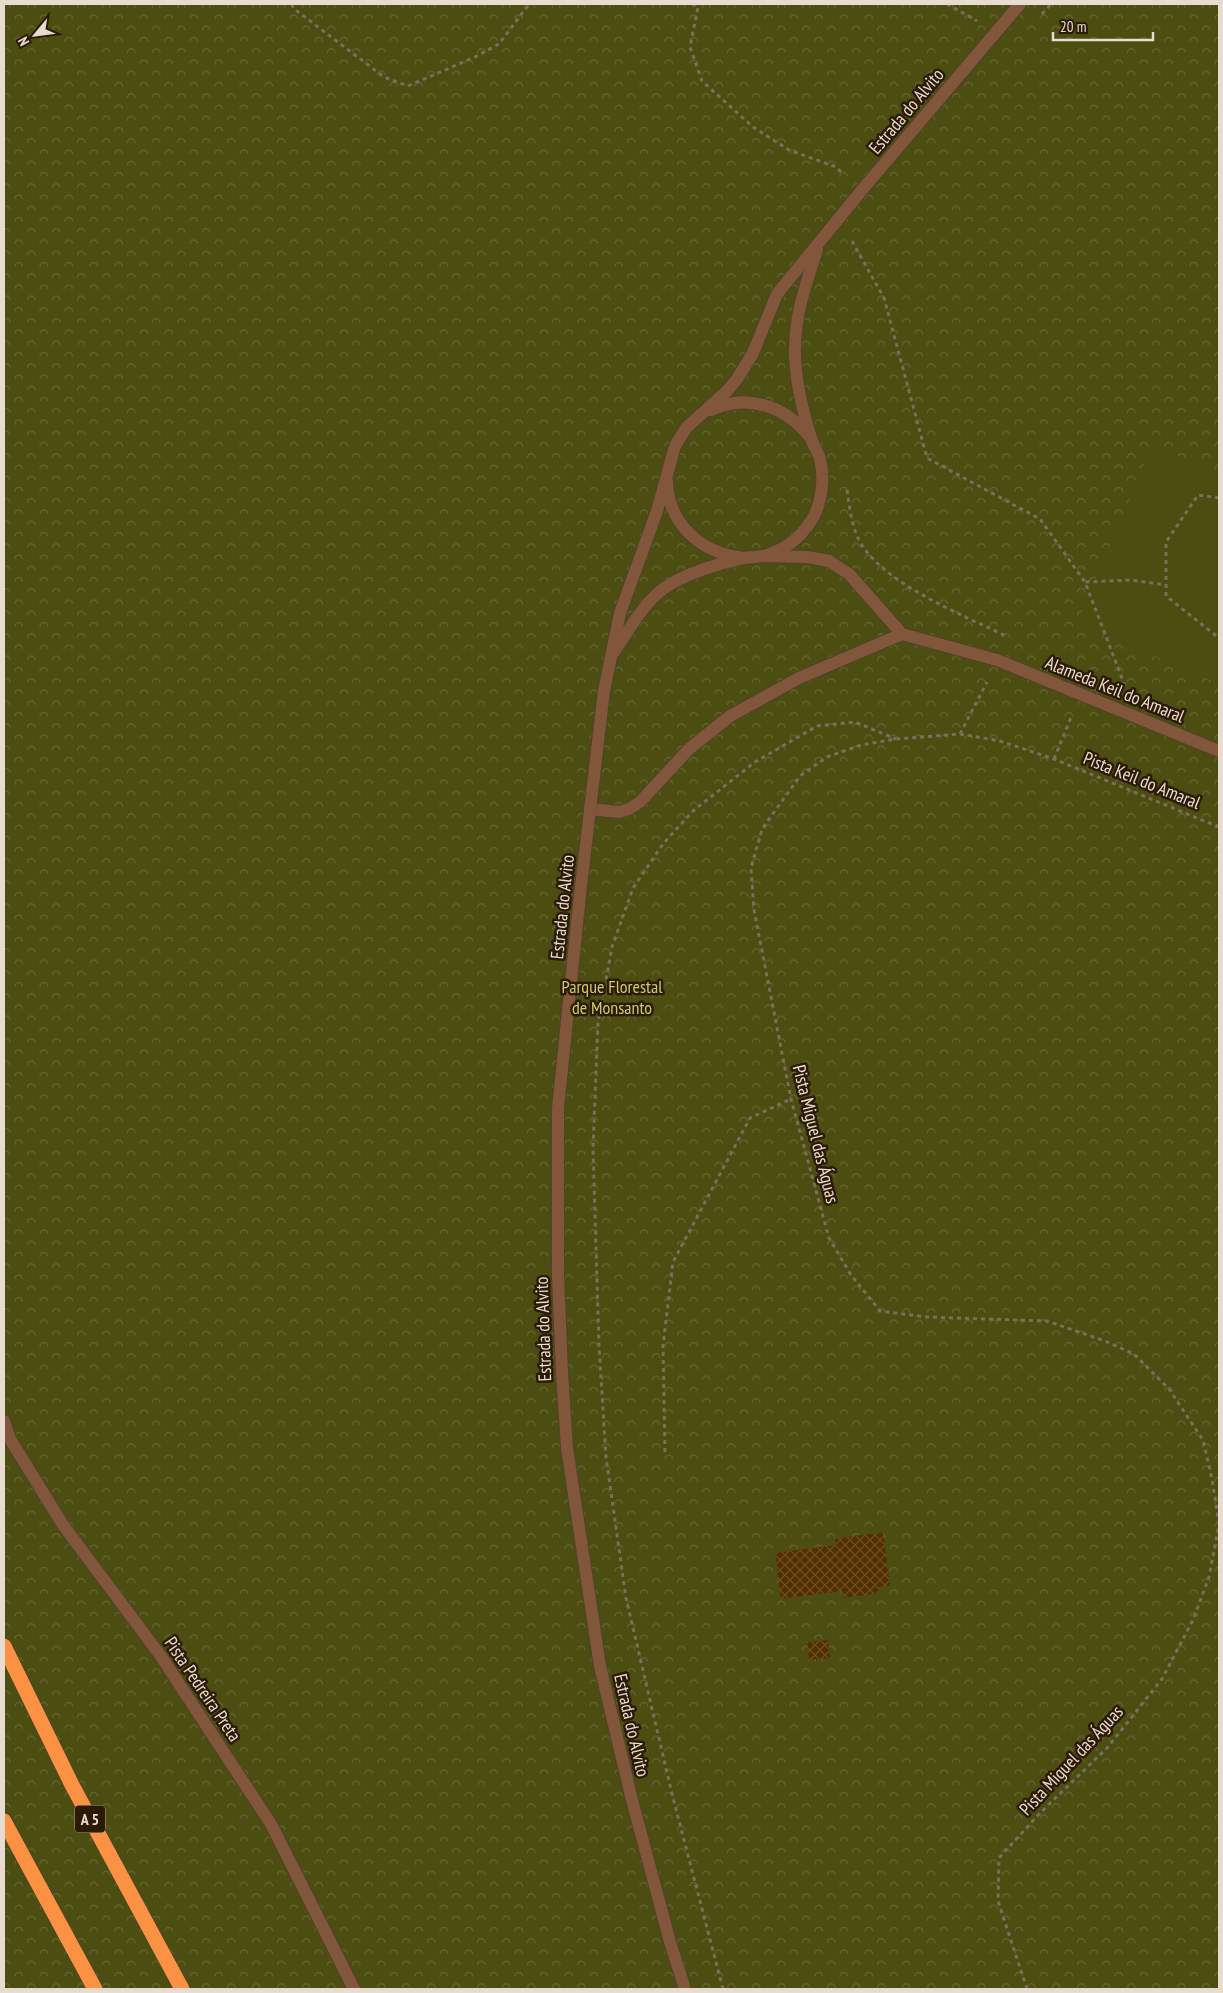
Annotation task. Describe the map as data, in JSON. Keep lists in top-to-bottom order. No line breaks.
{"streets":{"highway":["A 5"],"street":["Estrada do Alvito","Alameda Keil do Amaral","Pista Pedreira Preta"],"path":["Pista Keil do Amaral","Pista Miguel das Águas"]},"crossings":[["Pista Keil do Amaral","Pista Miguel das Águas"]],"parks":["Parque Florestal de Monsanto"],"scale_bar":"20 m","north":"bottom left"}
